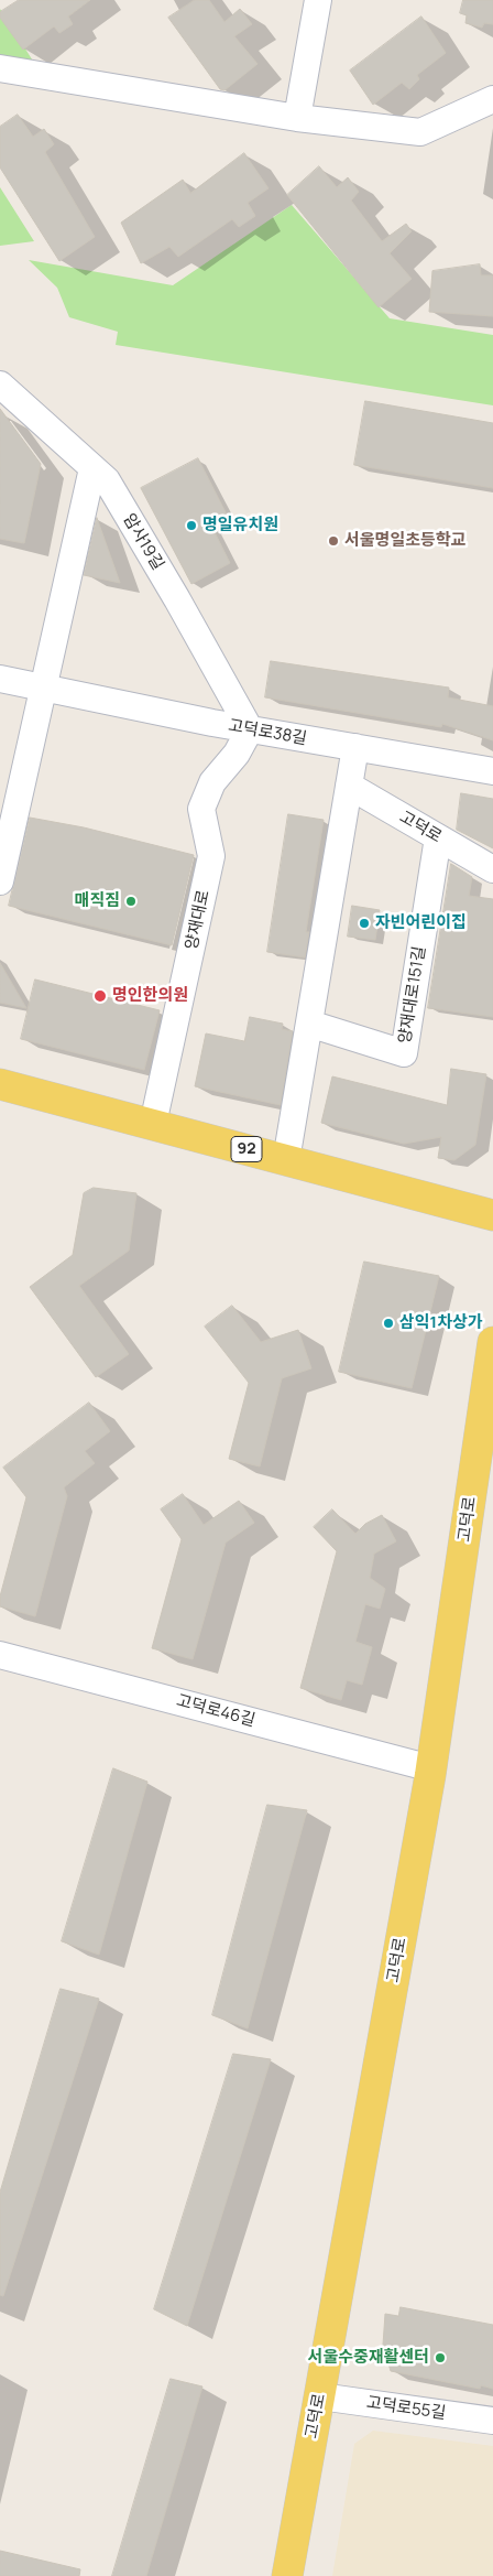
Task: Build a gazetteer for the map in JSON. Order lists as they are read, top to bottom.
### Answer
{
  "streets": {
    "main road": ["고덕로", "92"],
    "street": [
      "암사19길",
      "고덕로38길",
      "양재대로",
      "양재대로151길",
      "고덕로46길",
      "고덕로55길"
    ]
  },
  "crossings": [
    ["암사19길", "고덕로38길"],
    ["암사19길", "양재대로"],
    ["고덕로38길", "양재대로"],
    ["고덕로", "양재대로151길"],
    ["고덕로", "고덕로46길"],
    ["고덕로", "고덕로55길"],
    ["양재대로", "92"]
  ],
  "places": [
    "명일유치원",
    "서울명일초등학교",
    "매직짐",
    "자빈어린이집",
    "명인한의원",
    "삼익1차상가",
    "서울수중재활센터"
  ]
}
